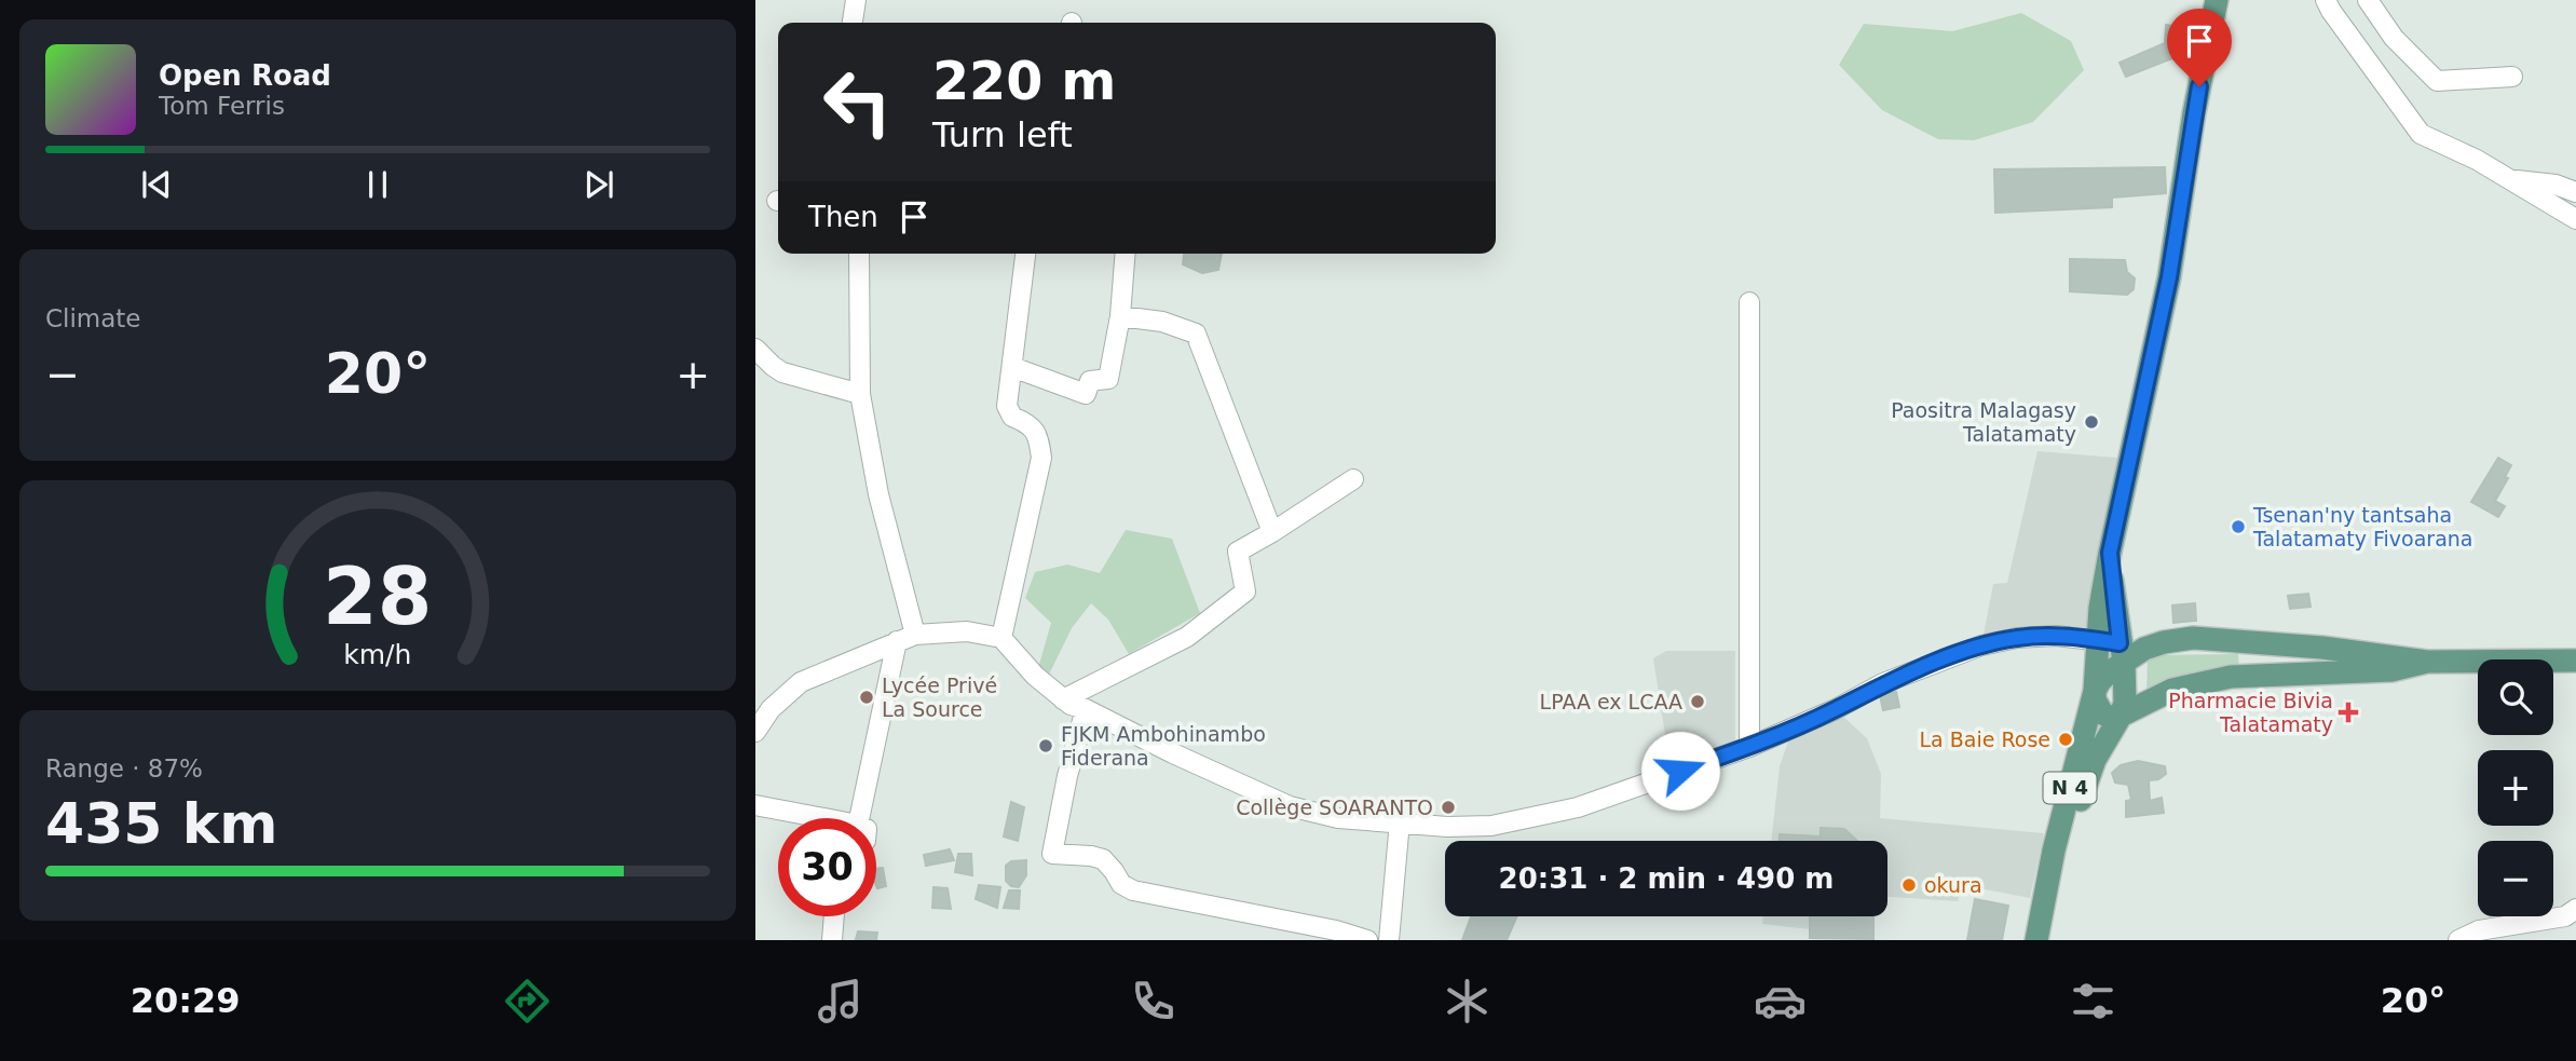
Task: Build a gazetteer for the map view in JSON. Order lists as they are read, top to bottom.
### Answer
{
  "streets": {
    "main road": ["N 4"]
  },
  "places": {
    "other": [
      "Paositra Malagasy Talatamaty",
      "Tsenan'ny tantsaha Talatamaty Fivoarana",
      "Lycée Privé La Source",
      "LPAA ex LCAA",
      "La Baie Rose",
      "FJKM Ambohinambo Fiderana",
      "Collège SOARANTO",
      "okura"
    ],
    "health": ["Pharmacie Bivia Talatamaty"]
  },
  "page": {
    "turn": ["220 m", "Turn left"],
    "song": ["Open Road", "Tom Ferris"],
    "then": "Then",
    "tile": [
      "Climate",
      ["Range · 87%", "435 km"]
    ],
    "heat": ["−", "20°", "+"],
    "map_buttons": ["+", "−"],
    "limit": "30",
    "trip": "20:31 · 2 min · 490 m",
    "tabs": ["20:29", "20°"],
    "gauge": ["28", "km/h"]
  }
}
